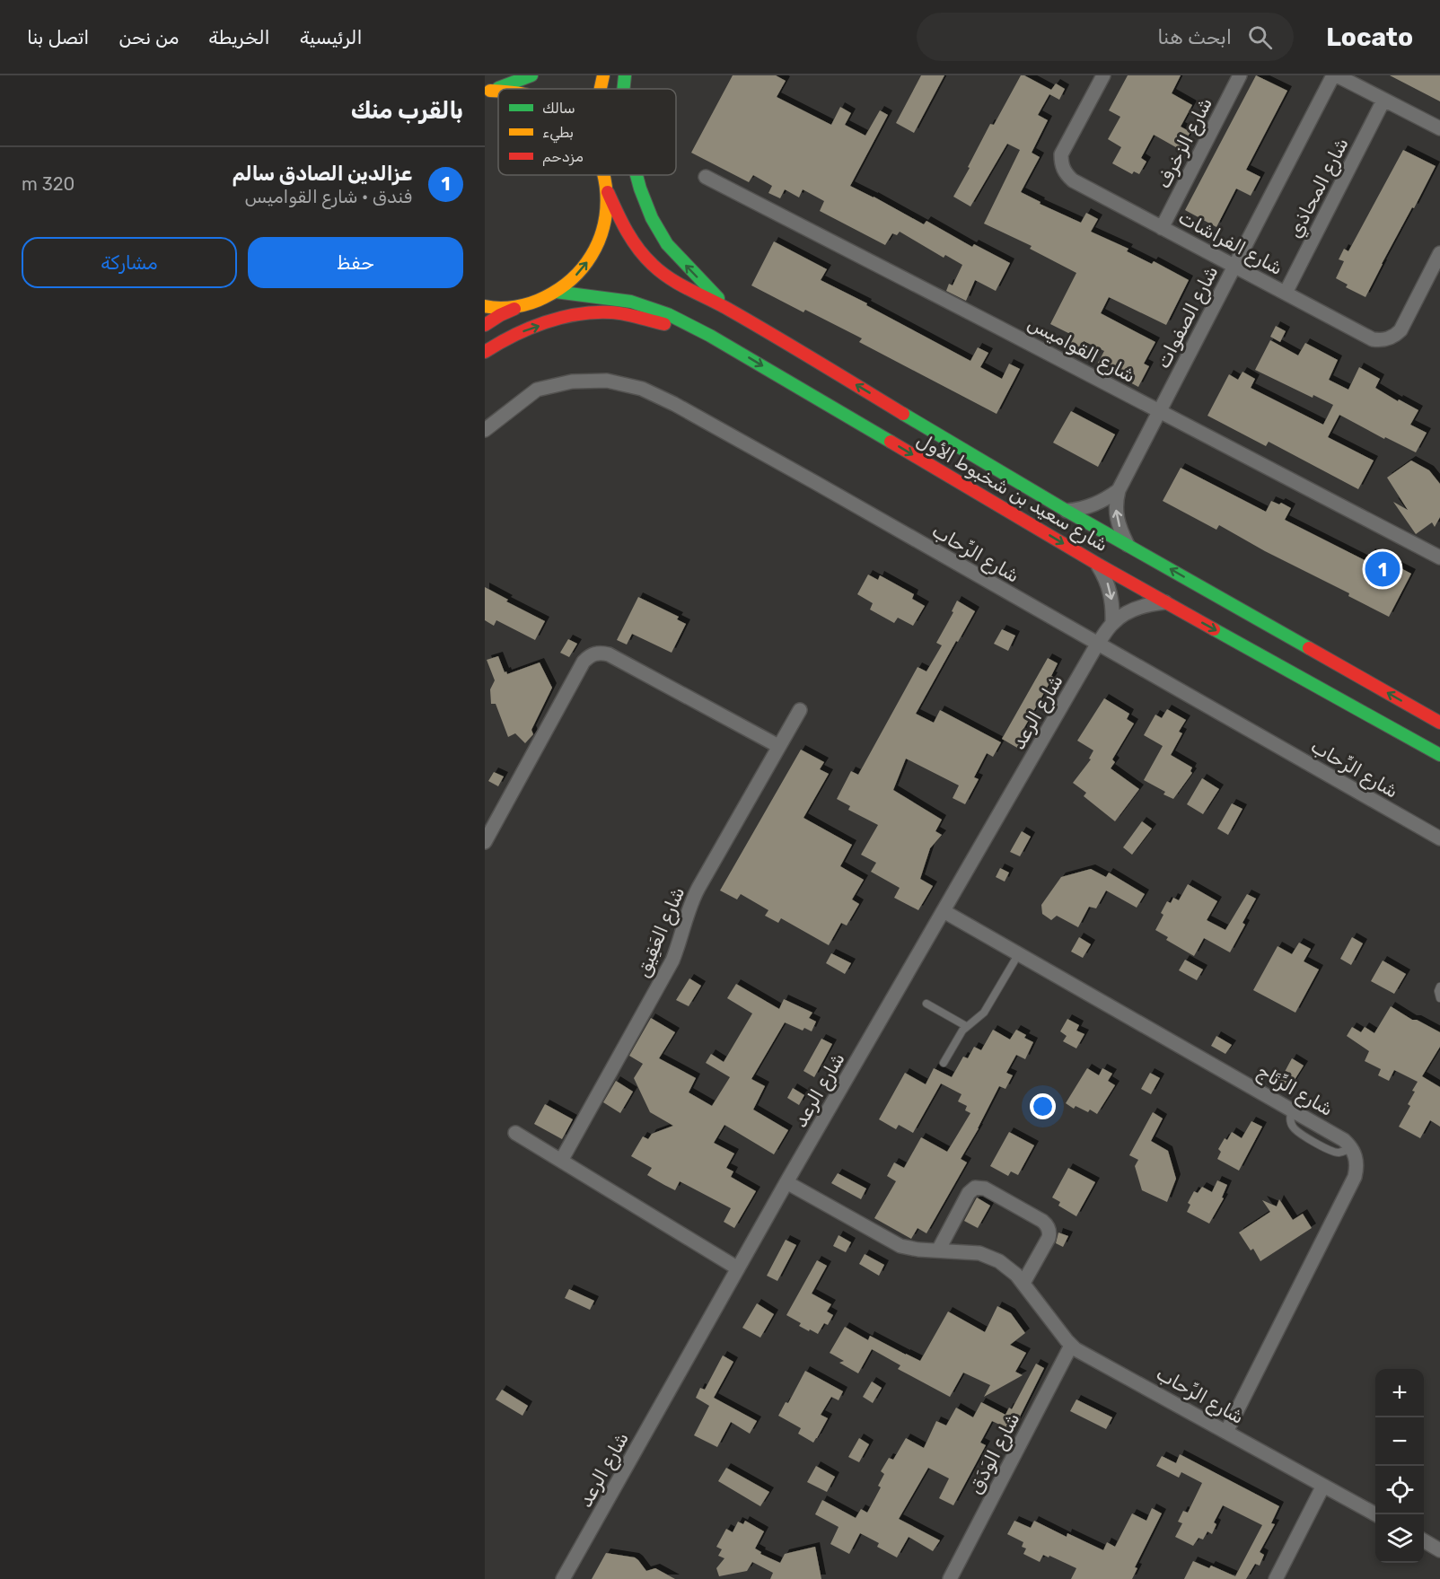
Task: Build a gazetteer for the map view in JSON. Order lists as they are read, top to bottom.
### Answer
{
  "streets": {
    "main road": ["شارع سعيد بن شخبوط الأول"],
    "street": [
      "شارع الزخرف",
      "شارع المحاذي",
      "شارع الفراشات",
      "شارع الصفوات",
      "شارع القواميس",
      "شارع الرِّحاب",
      "شارع الرعد",
      "شارع العَقِيق",
      "شارع الرِّتَاج",
      "شارع الوَدَق"
    ]
  },
  "crossings": [
    ["شارع الزخرف", "شارع الفراشات"],
    ["شارع المحاذي", "شارع الفراشات"],
    ["شارع الفراشات", "شارع الصفوات"],
    ["شارع الصفوات", "شارع القواميس"],
    ["شارع الصفوات", "شارع سعيد بن شخبوط الأول"],
    ["شارع سعيد بن شخبوط الأول", "شارع الرعد"],
    ["شارع الرِّحاب", "شارع الرعد"],
    ["شارع الرِّحاب", "شارع الرِّتَاج"],
    ["شارع الرِّحاب", "شارع الوَدَق"],
    ["شارع الرعد", "شارع الرِّتَاج"]
  ],
  "legend": ["سالك", "بطيء", "مزدحم"],
  "page": {
    "header": "Locato",
    "search": "ابحث هنا",
    "nav": [
      "الرئيسية",
      "الخريطة",
      "من نحن",
      "اتصل بنا"
    ],
    "heading": "بالقرب منك",
    "list": [
      {
        "mark": "1",
        "name": "عزالدين الصادق سالم",
        "note": "فندق · شارع القواميس",
        "value": "320 m"
      }
    ],
    "buttons": ["حفظ", "مشاركة"],
    "pins": "1",
    "map_buttons": ["+", "−"]
  }
}
